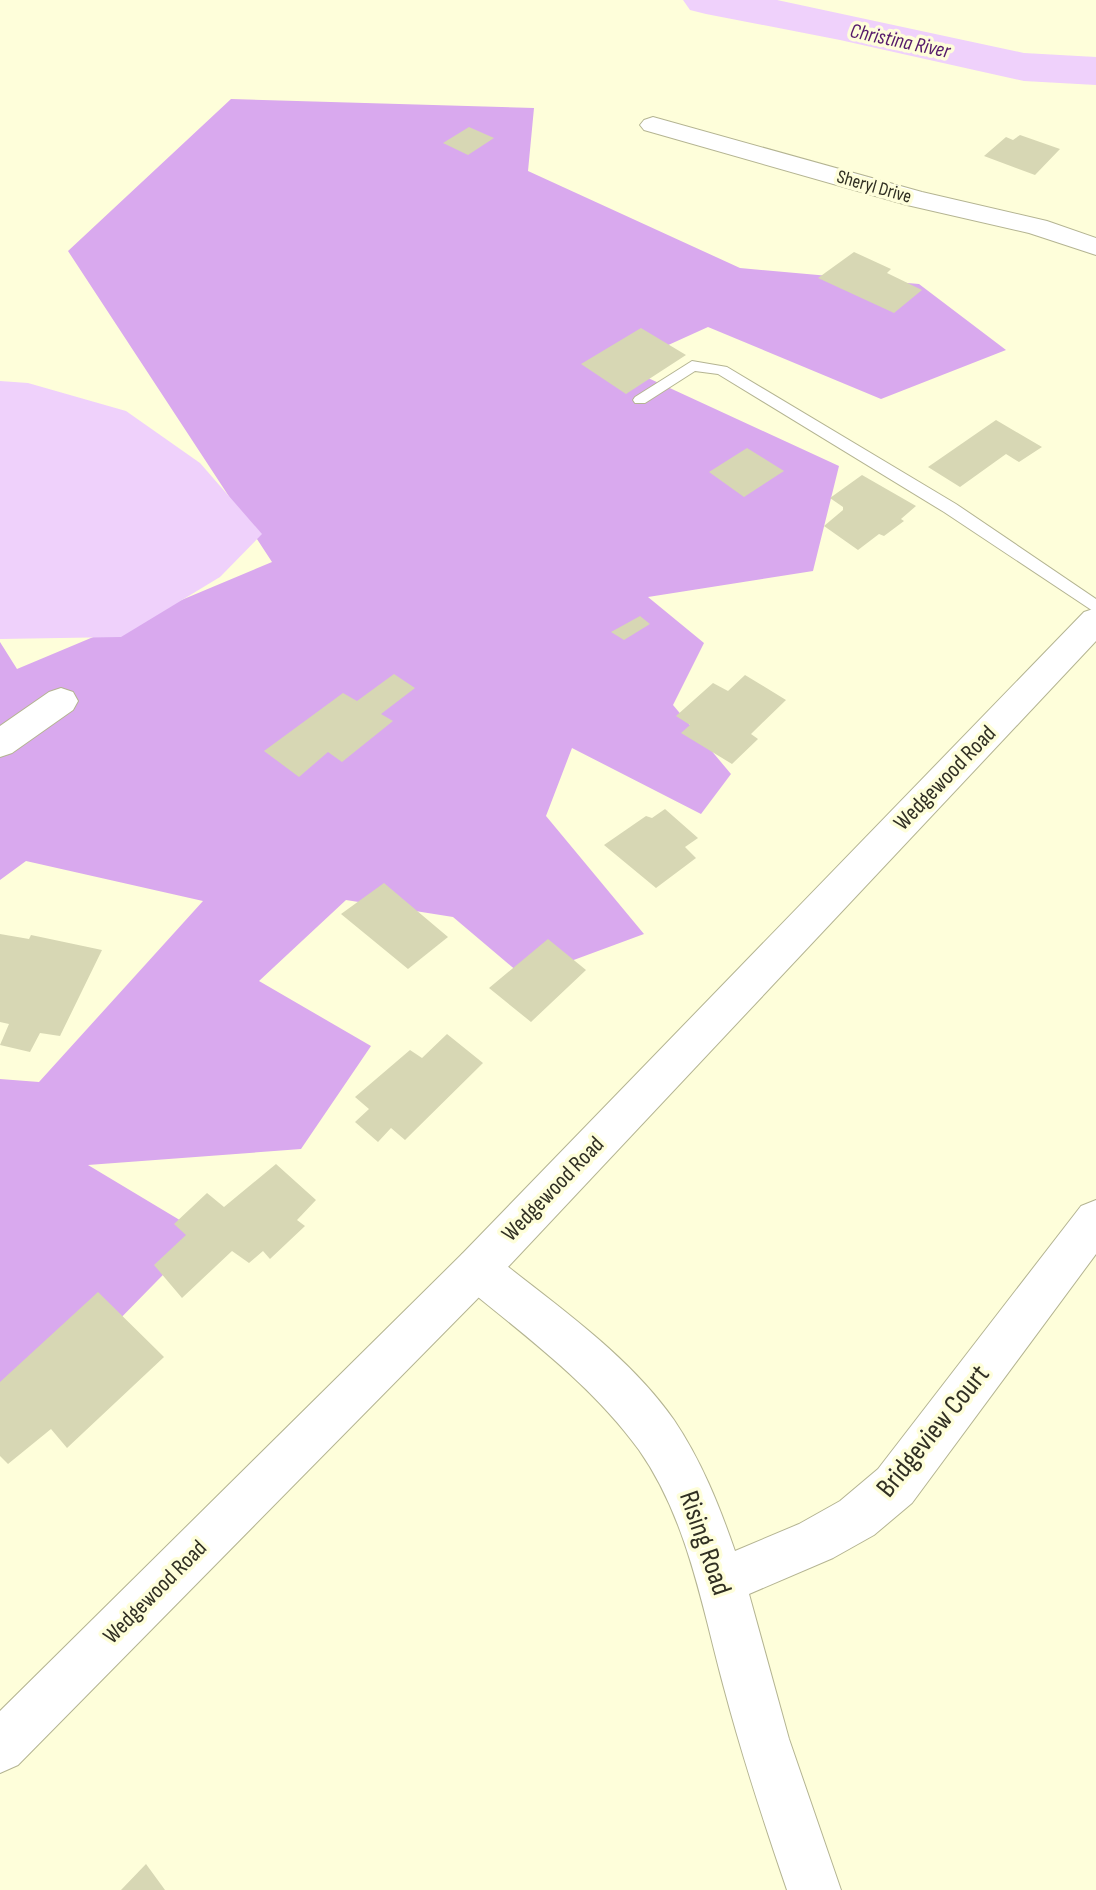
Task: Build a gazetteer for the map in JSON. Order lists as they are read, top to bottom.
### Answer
{
  "streets": {
    "street": [
      "Sheryl Drive",
      "Wedgewood Road",
      "Bridgeview Court",
      "Rising Road"
    ]
  },
  "crossings": [
    ["Wedgewood Road", "Rising Road"],
    ["Bridgeview Court", "Rising Road"]
  ],
  "water": ["Christina River"]
}
